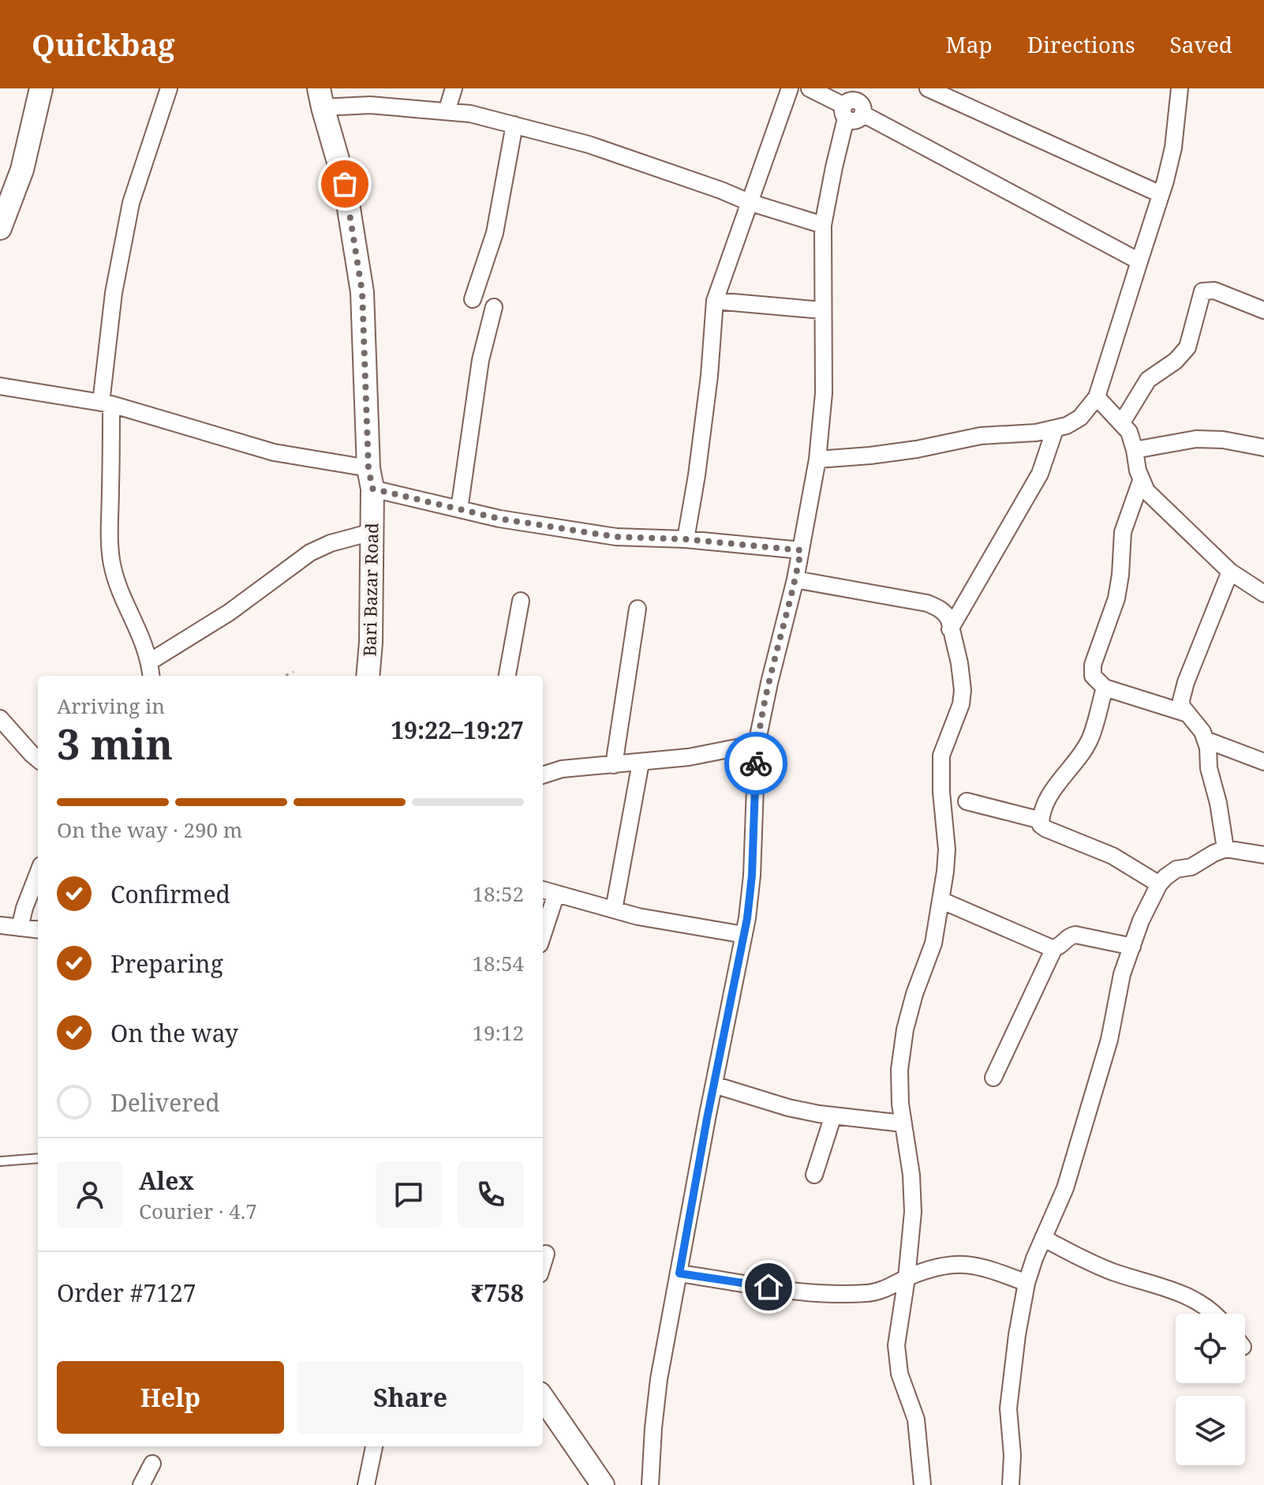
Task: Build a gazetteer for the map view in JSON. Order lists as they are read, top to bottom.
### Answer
{
  "streets": {
    "street": ["Bari Bazar Road"]
  },
  "page": {
    "header": "Quickbag",
    "nav": ["Map", "Directions", "Saved"],
    "heading": ["3 min", "Arriving in", "19:22–19:27"],
    "panel": [
      "Alex",
      "Courier · 4.7",
      "Order #7127",
      "₹758"
    ],
    "bar": "On the way · 290 m",
    "list": [
      ["Confirmed", "18:52"],
      ["Preparing", "18:54"],
      ["On the way", "19:12"],
      "Delivered"
    ],
    "buttons": ["Help", "Share"]
  }
}
